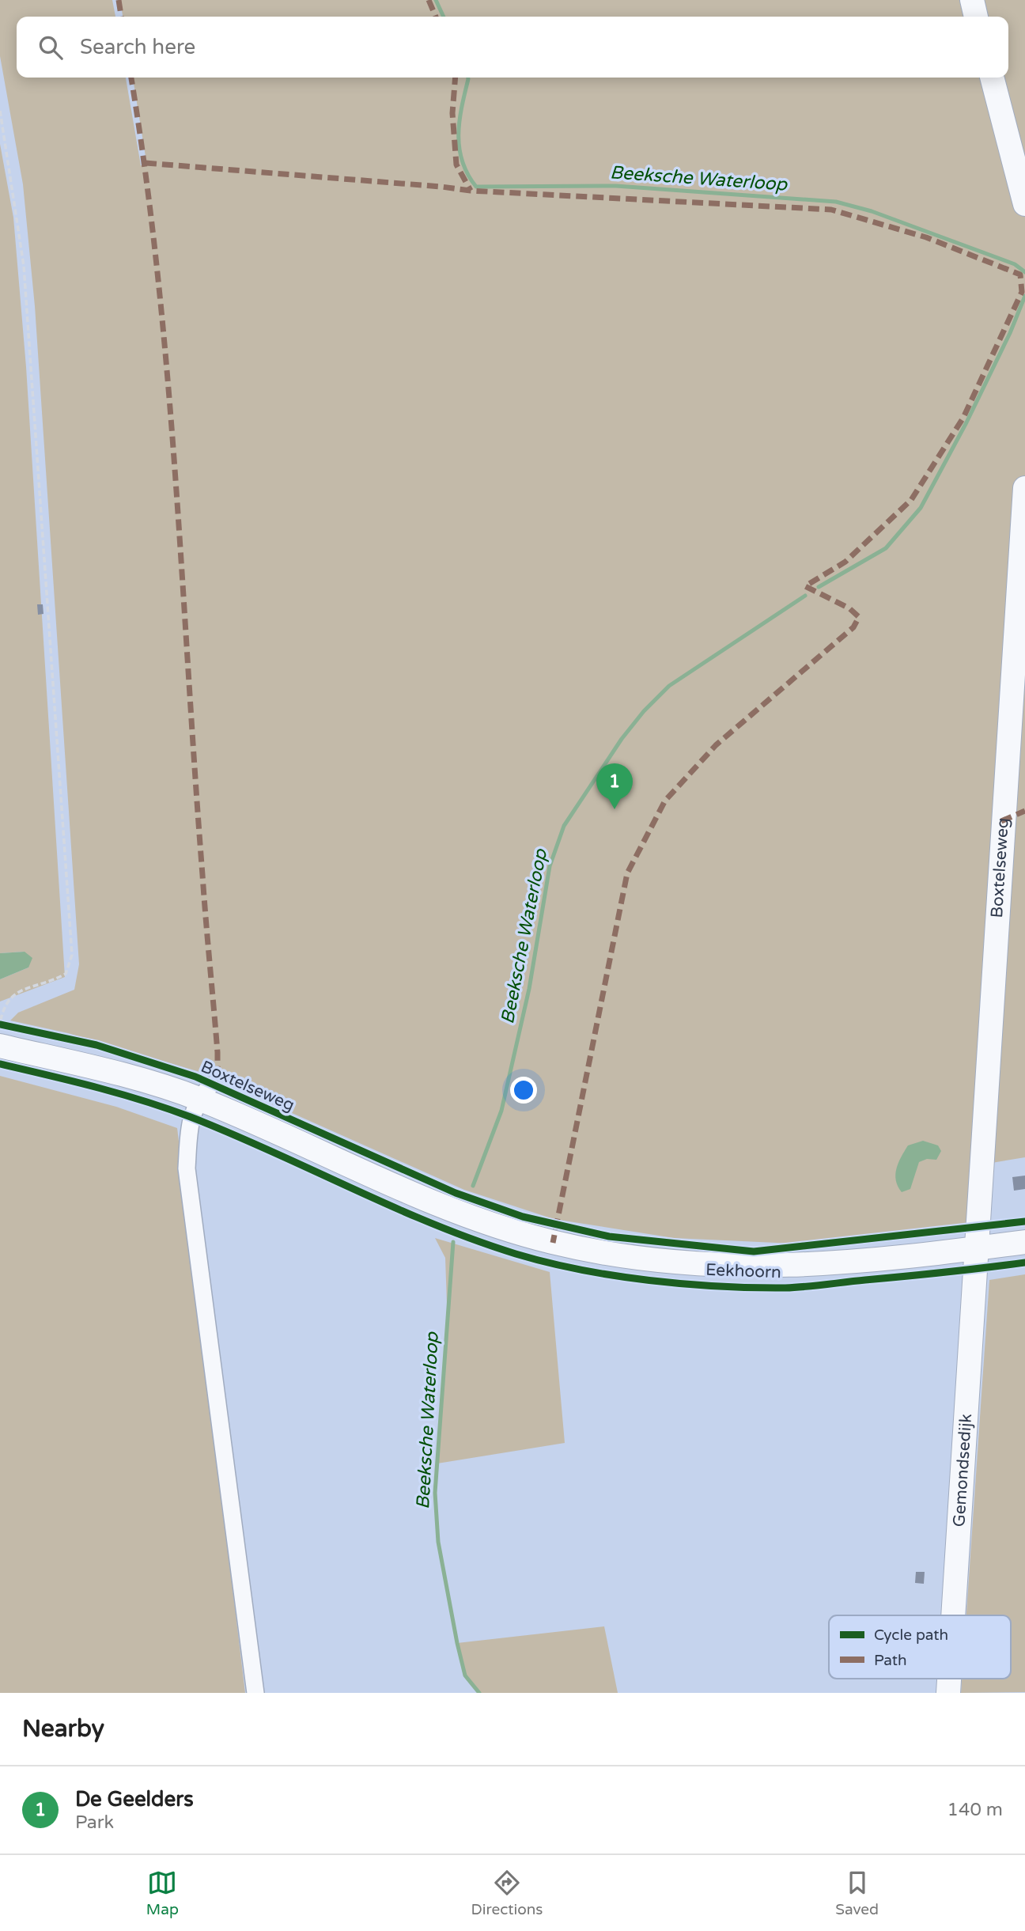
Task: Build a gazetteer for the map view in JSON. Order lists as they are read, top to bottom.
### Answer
{
  "streets": {
    "street": ["Boxtelseweg", "Eekhoorn", "Gemondsedijk"]
  },
  "crossings": [
    ["Boxtelseweg", "Eekhoorn"],
    ["Boxtelseweg", "Gemondsedijk"],
    ["Eekhoorn", "Gemondsedijk"]
  ],
  "water": ["Beeksche Waterloop"],
  "legend": ["Cycle path", "Path"],
  "page": {
    "search": "Search here",
    "pins": "1",
    "heading": "Nearby",
    "list": [
      {
        "mark": "1",
        "name": "De Geelders",
        "note": "Park",
        "value": "140 m"
      }
    ],
    "nav": ["Map", "Directions", "Saved"]
  }
}
